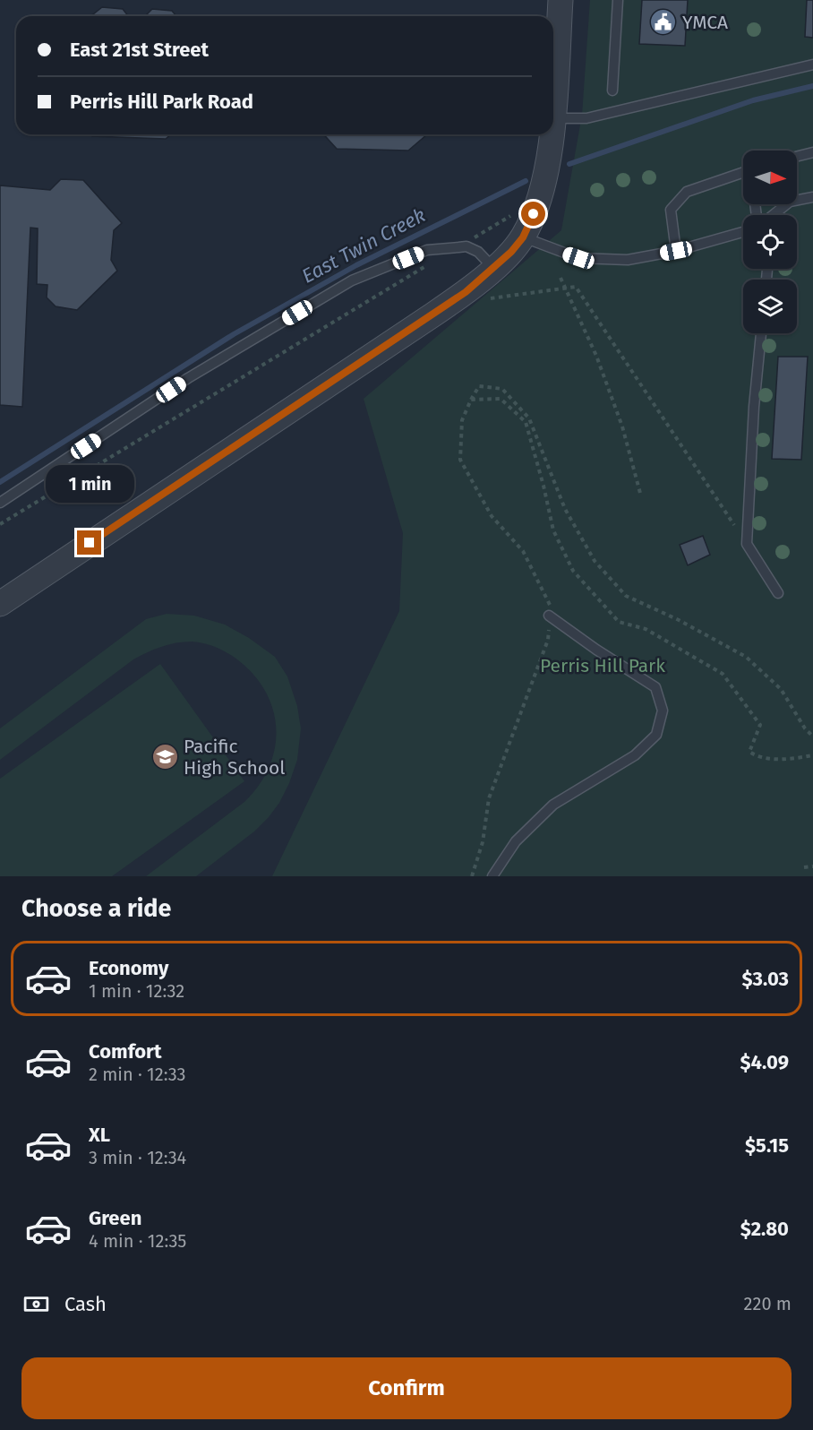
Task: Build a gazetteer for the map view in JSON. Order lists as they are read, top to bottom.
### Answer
{
  "water": ["East Twin Creek"],
  "parks": ["Perris Hill Park"],
  "places": {
    "public building": ["YMCA"],
    "school or university": ["Pacific High School"]
  },
  "north": "right",
  "page": {
    "banner": ["East 21st Street", "Perris Hill Park Road"],
    "bubble": "1 min",
    "heading": "Choose a ride",
    "list": [
      {
        "name": "Economy",
        "note": "1 min · 12:32",
        "value": "$3.03"
      },
      {
        "name": "Comfort",
        "note": "2 min · 12:33",
        "value": "$4.09"
      },
      {
        "name": "XL",
        "note": "3 min · 12:34",
        "value": "$5.15"
      },
      {
        "name": "Green",
        "note": "4 min · 12:35",
        "value": "$2.80"
      }
    ],
    "pay": ["Cash", "220 m"],
    "buttons": "Confirm"
  }
}
